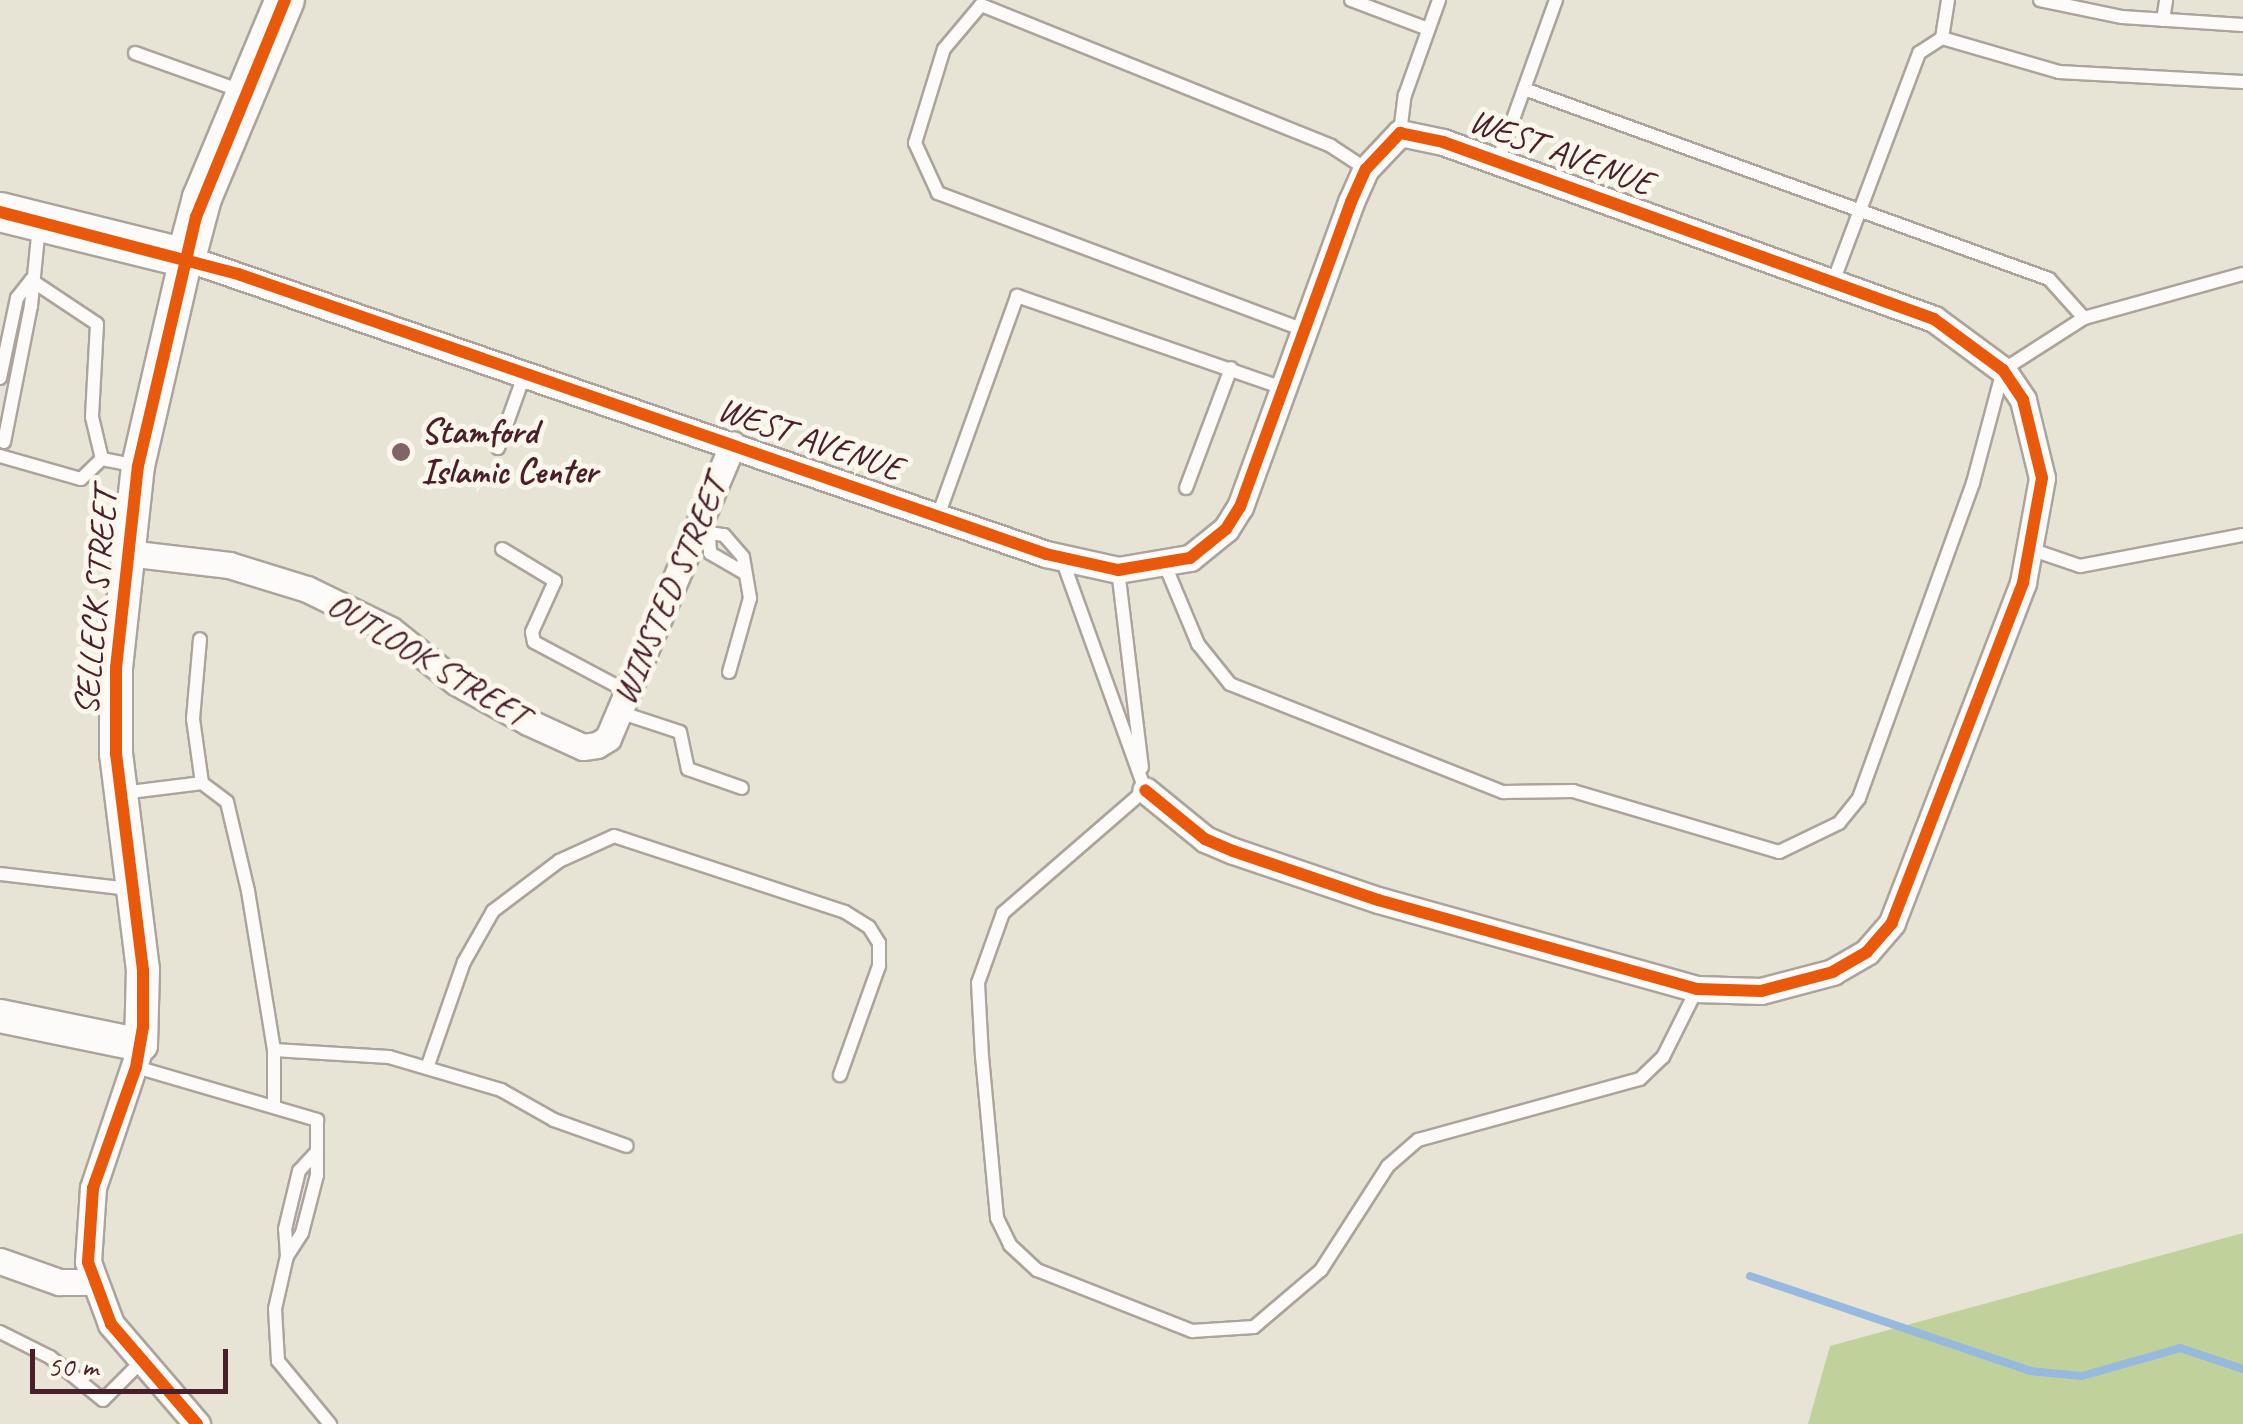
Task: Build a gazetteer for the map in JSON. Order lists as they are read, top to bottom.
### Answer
{
  "streets": {
    "main road": ["WEST AVENUE", "SELLECK STREET"],
    "street": ["WINSTED STREET", "OUTLOOK STREET"]
  },
  "crossings": [
    ["WEST AVENUE", "WINSTED STREET"],
    ["WEST AVENUE", "SELLECK STREET"],
    ["WINSTED STREET", "OUTLOOK STREET"],
    ["SELLECK STREET", "OUTLOOK STREET"]
  ],
  "places": ["Stamford Islamic Center"],
  "scale_bar": "50 m"
}
